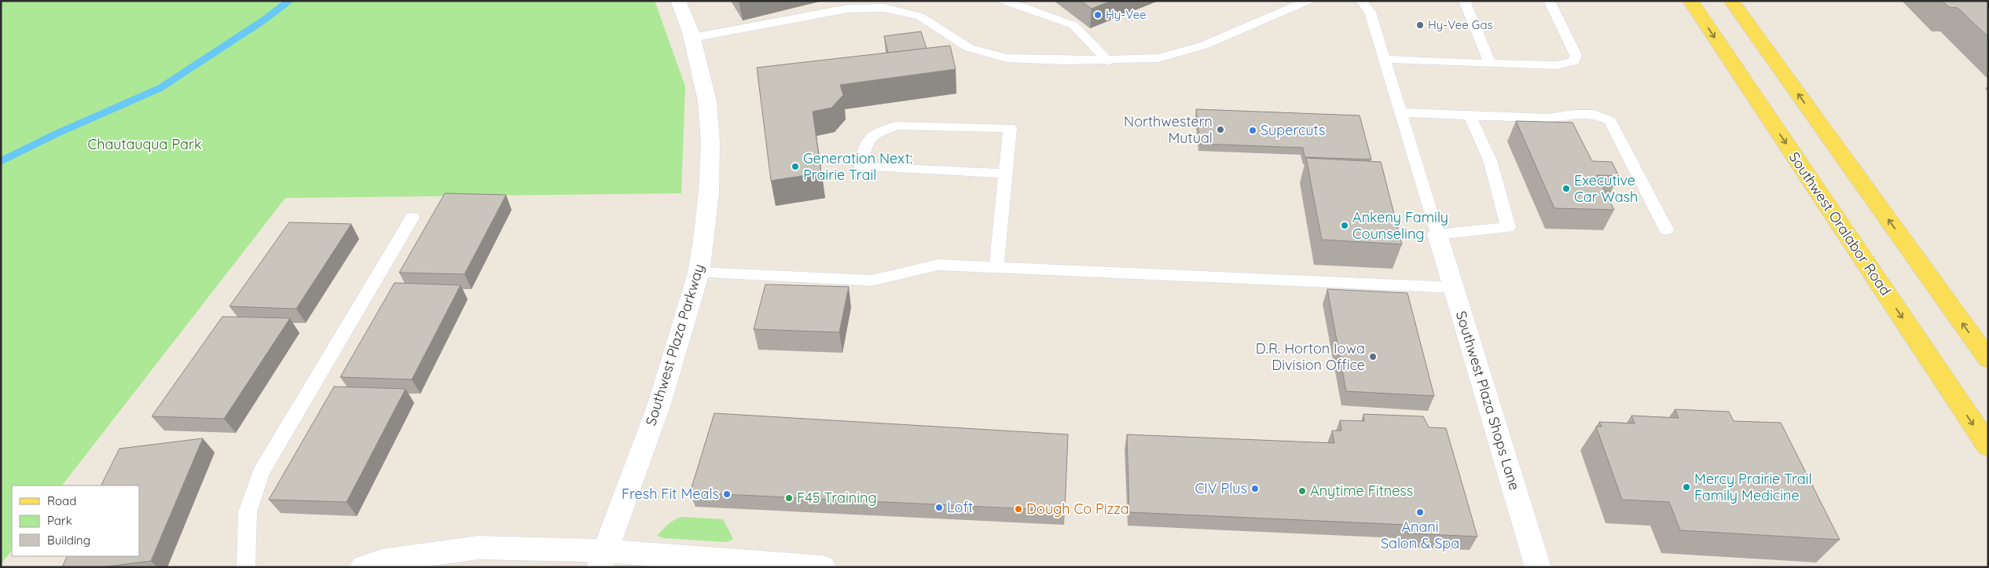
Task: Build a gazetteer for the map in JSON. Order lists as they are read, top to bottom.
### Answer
{
  "streets": {
    "main road": ["Southwest Oralabor Road"],
    "street": ["Southwest Plaza Parkway", "Southwest Plaza Shops Lane"]
  },
  "parks": ["Chautauqua Park"],
  "places": [
    "Hy-Vee",
    "Hy-Vee Gas",
    "Northwestern Mutual",
    "Supercuts",
    "Generation Next: Prairie Trail",
    "Executive Car Wash",
    "Ankeny Family Counseling",
    "D.R. Horton Iowa Division Office",
    "Mercy Prairie Trail Family Medicine",
    "CIV Plus",
    "Anytime Fitness",
    "Fresh Fit Meals",
    "F45 Training",
    "Loft",
    "Dough Co Pizza",
    "Anani Salon & Spa"
  ],
  "legend": ["Road", "Park", "Building"]
}
